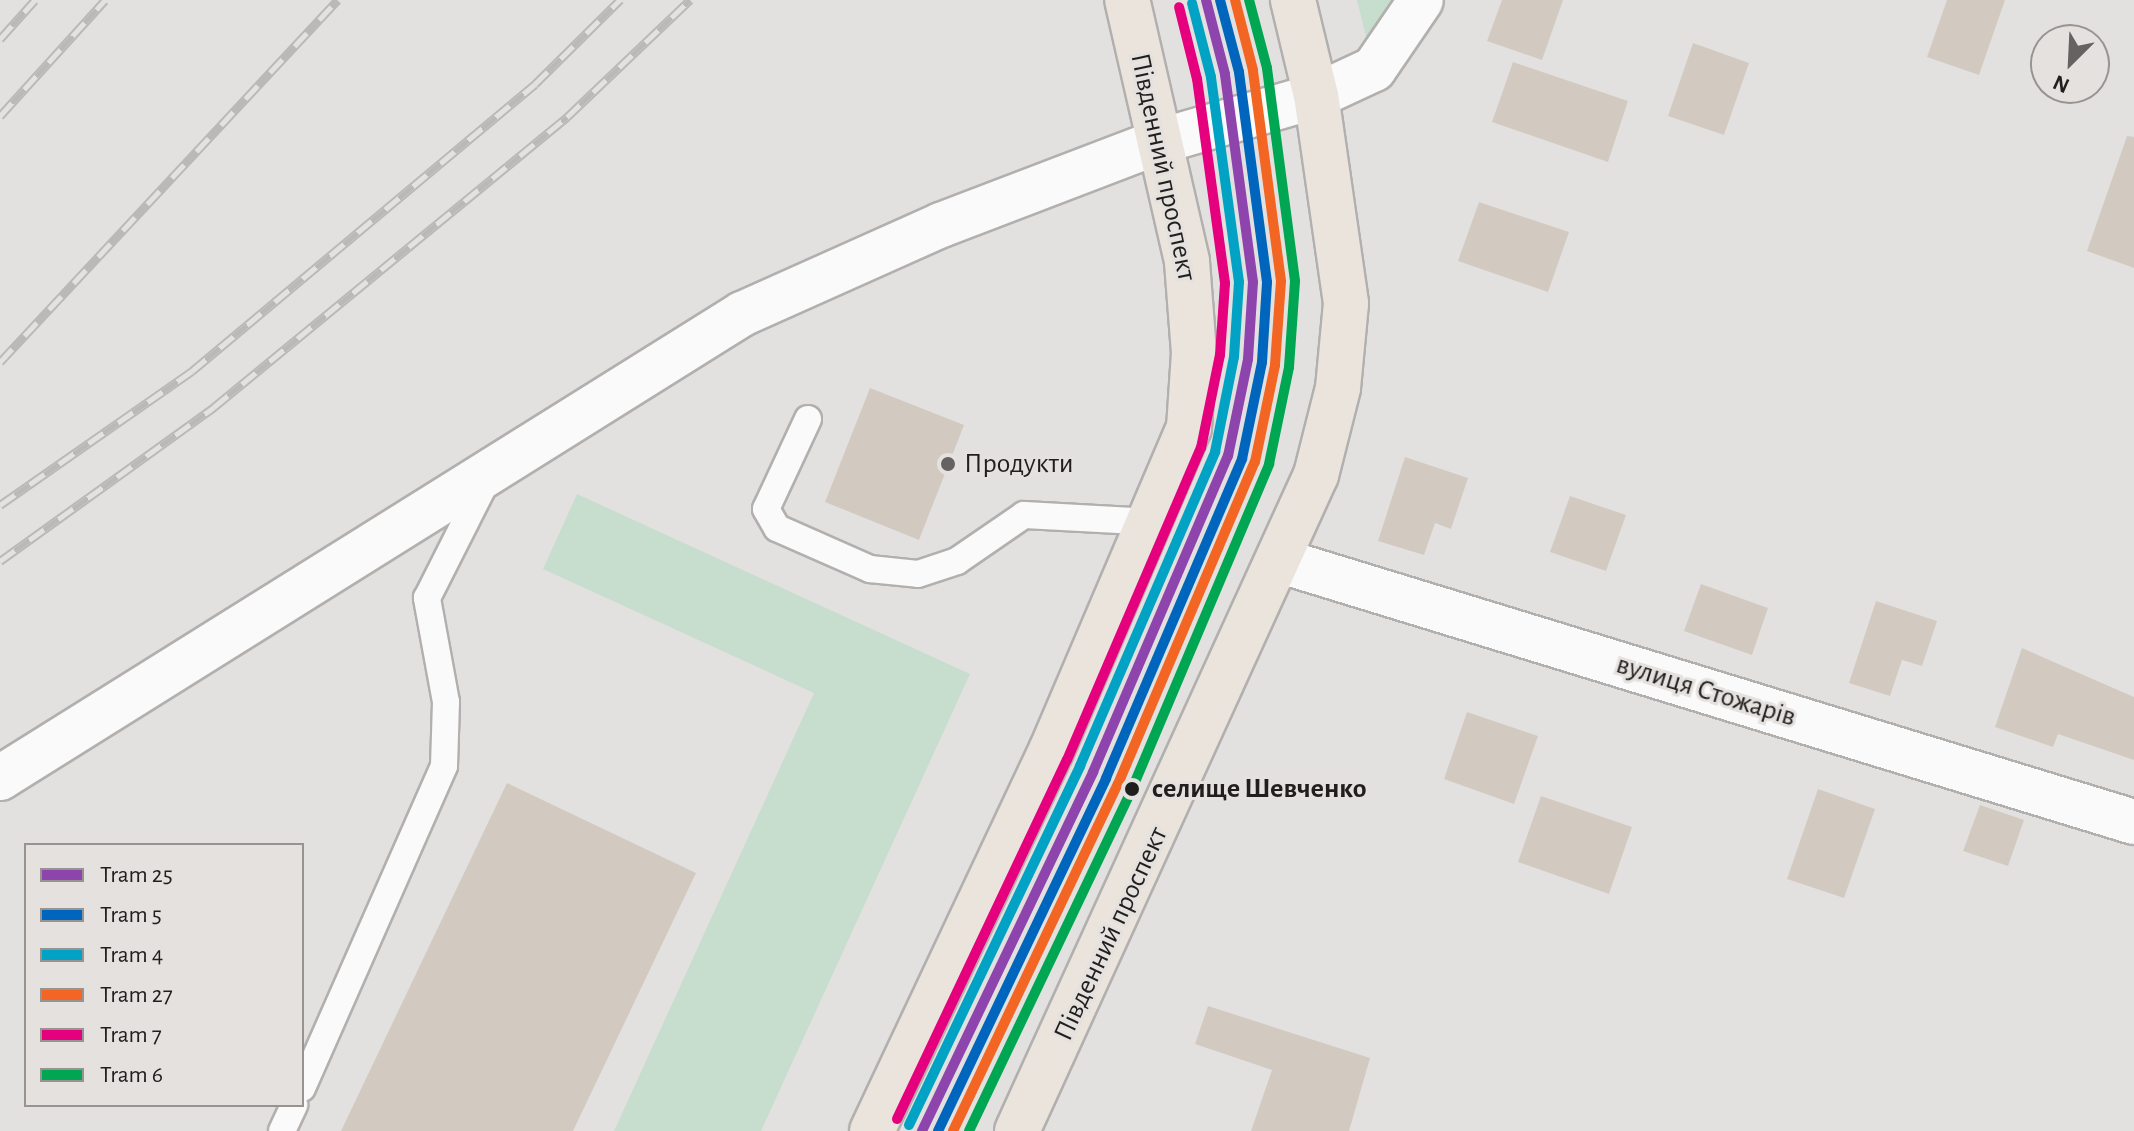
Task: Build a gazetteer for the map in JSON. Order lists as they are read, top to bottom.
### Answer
{
  "streets": {
    "main road": ["Південний проспект"],
    "street": ["вулиця Стожарів"]
  },
  "crossings": [
    ["Південний проспект", "вулиця Стожарів"]
  ],
  "places": ["Продукти", "селище Шевченко"],
  "lines": [
    "tram line 25",
    "tram line 5",
    "tram line 27",
    "tram line 6",
    "tram line 4",
    "tram line 7"
  ],
  "legend": [
    "Tram 25",
    "Tram 5",
    "Tram 4",
    "Tram 27",
    "Tram 7",
    "Tram 6"
  ],
  "north": "bottom left"
}
